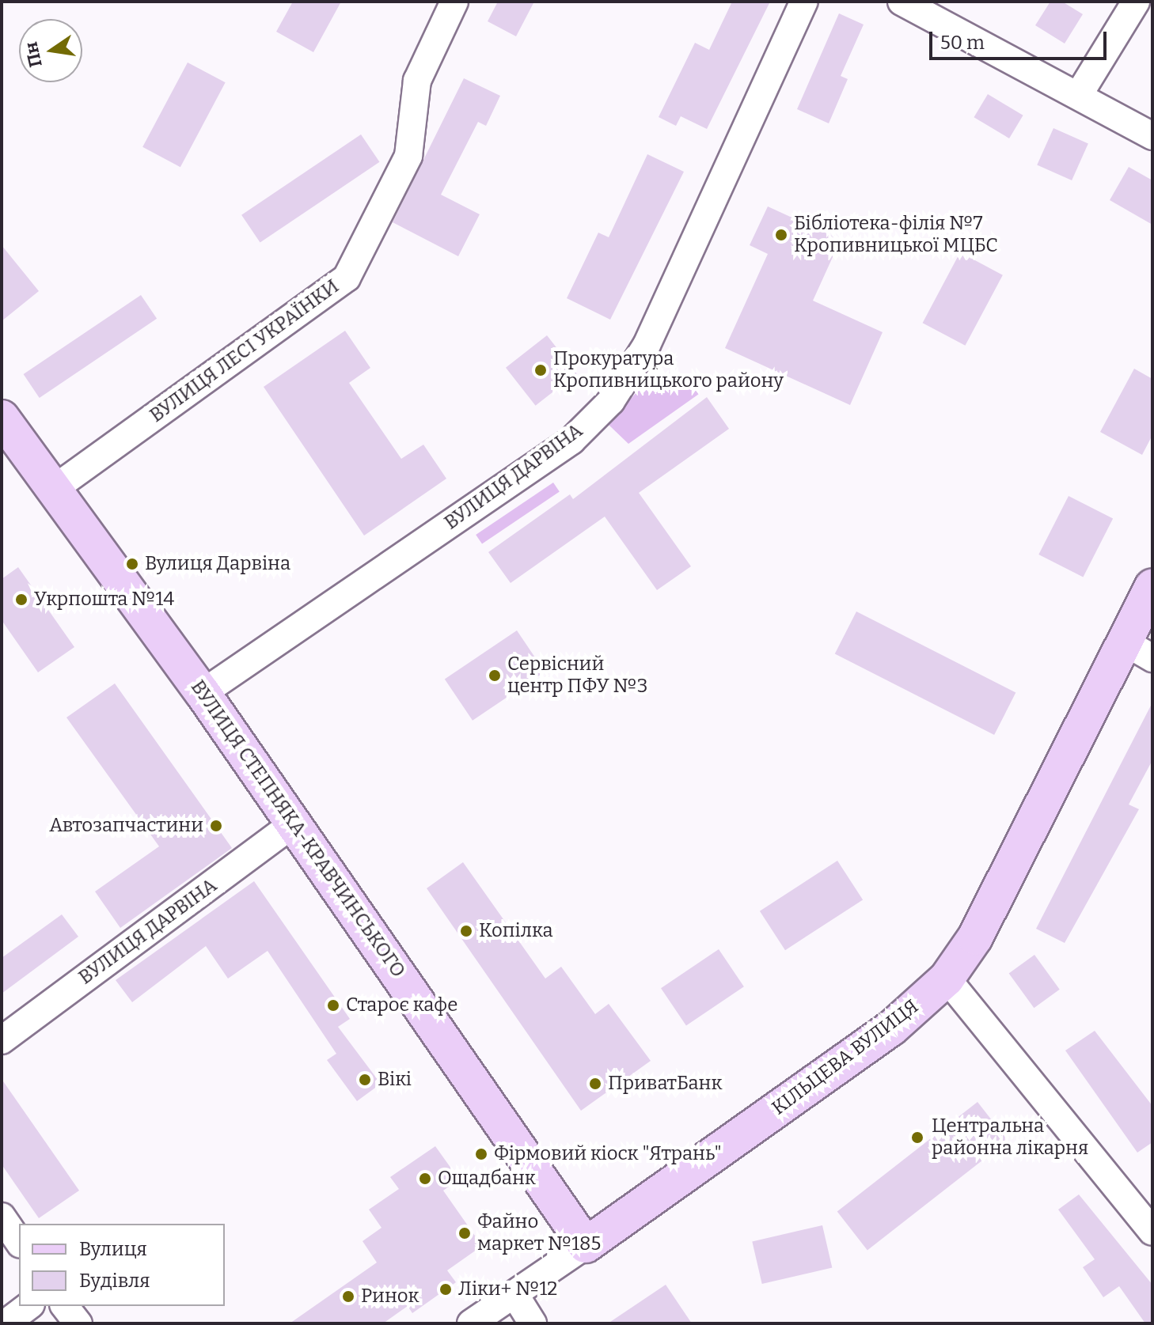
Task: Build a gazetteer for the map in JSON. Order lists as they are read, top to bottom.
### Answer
{
  "streets": {
    "main road": ["ВУЛИЦЯ СТЕПНЯКА-КРАВЧИНСЬКОГО", "КІЛЬЦЕВА ВУЛИЦЯ"],
    "street": ["ВУЛИЦЯ ЛЕСІ УКРАЇНКИ", "ВУЛИЦЯ ДАРВІНА"]
  },
  "crossings": [
    ["ВУЛИЦЯ ЛЕСІ УКРАЇНКИ", "ВУЛИЦЯ СТЕПНЯКА-КРАВЧИНСЬКОГО"],
    ["ВУЛИЦЯ ДАРВІНА", "ВУЛИЦЯ СТЕПНЯКА-КРАВЧИНСЬКОГО"],
    ["ВУЛИЦЯ СТЕПНЯКА-КРАВЧИНСЬКОГО", "КІЛЬЦЕВА ВУЛИЦЯ"]
  ],
  "places": [
    "Бібліотека-філія №7 Кропивницької МЦБС",
    "Прокуратура Кропивницького району",
    "Вулиця Дарвіна",
    "Укрпошта №14",
    "Сервісний центр ПФУ №3",
    "Автозапчастини",
    "Копілка",
    "Староє кафе",
    "Вікі",
    "ПриватБанк",
    "Центральна районна лікарня",
    "Фірмовий кіоск \"Ятрань\"",
    "Ощадбанк",
    "Файно маркет №185",
    "Ліки+ №12",
    "Ринок"
  ],
  "legend": ["Вулиця", "Будівля"],
  "scale_bar": "50 m",
  "north": "left"
}
